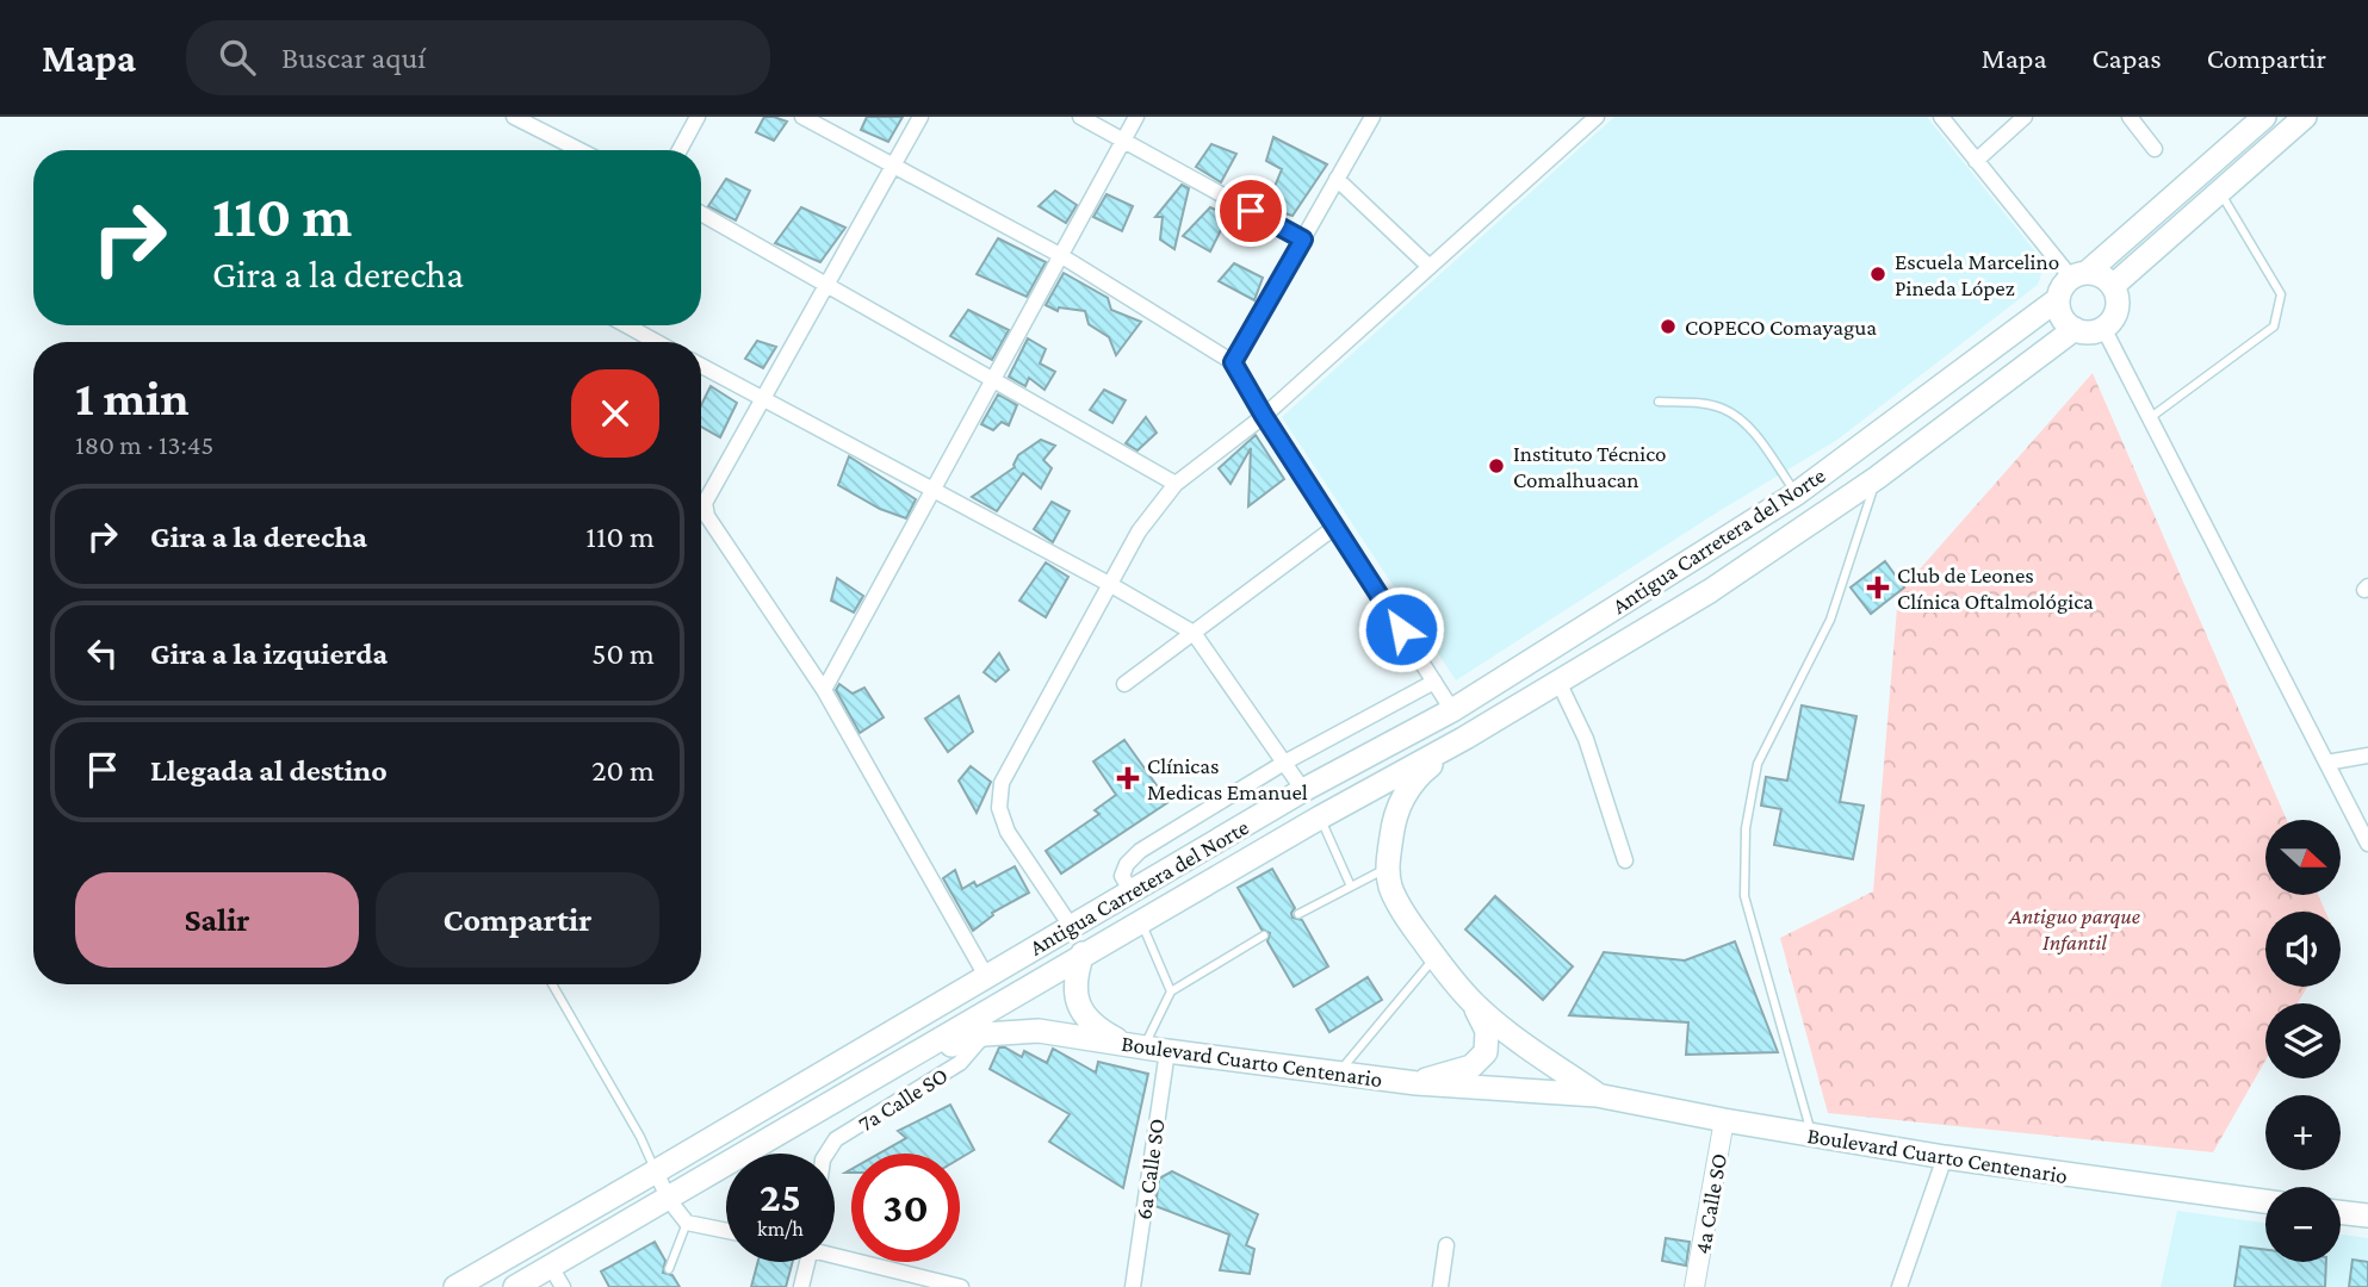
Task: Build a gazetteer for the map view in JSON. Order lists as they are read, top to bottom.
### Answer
{
  "streets": {
    "main road": ["Antigua Carretera del Norte", "Boulevard Cuarto Centenario"],
    "street": ["7a Calle SO", "6a Calle SO", "4a Calle SO"]
  },
  "crossings": [
    ["Antigua Carretera del Norte", "Boulevard Cuarto Centenario"],
    ["Boulevard Cuarto Centenario", "7a Calle SO"],
    ["Boulevard Cuarto Centenario", "6a Calle SO"],
    ["Boulevard Cuarto Centenario", "4a Calle SO"]
  ],
  "parks": ["Antiguo parque Infantil"],
  "places": {
    "other": ["Escuela Marcelino Pineda López", "COPECO Comayagua", "Instituto Técnico Comalhuacan"],
    "health": ["Club de Leones Clínica Oftalmológica", "Clínicas Medicas Emanuel"]
  },
  "north": "right",
  "page": {
    "header": "Mapa",
    "search": "Buscar aquí",
    "nav": ["Mapa", "Capas", "Compartir"],
    "turn": ["110 m", "Gira a la derecha"],
    "heading": ["1 min", "180 m · 13:45"],
    "list": [
      {
        "name": "Gira a la derecha",
        "value": "110 m"
      },
      {
        "name": "Gira a la izquierda",
        "value": "50 m"
      },
      {
        "name": "Llegada al destino",
        "value": "20 m"
      }
    ],
    "map_buttons": ["+", "−"],
    "buttons": ["Salir", "Compartir"],
    "speed": "25 km/h",
    "limit": "30"
  }
}
